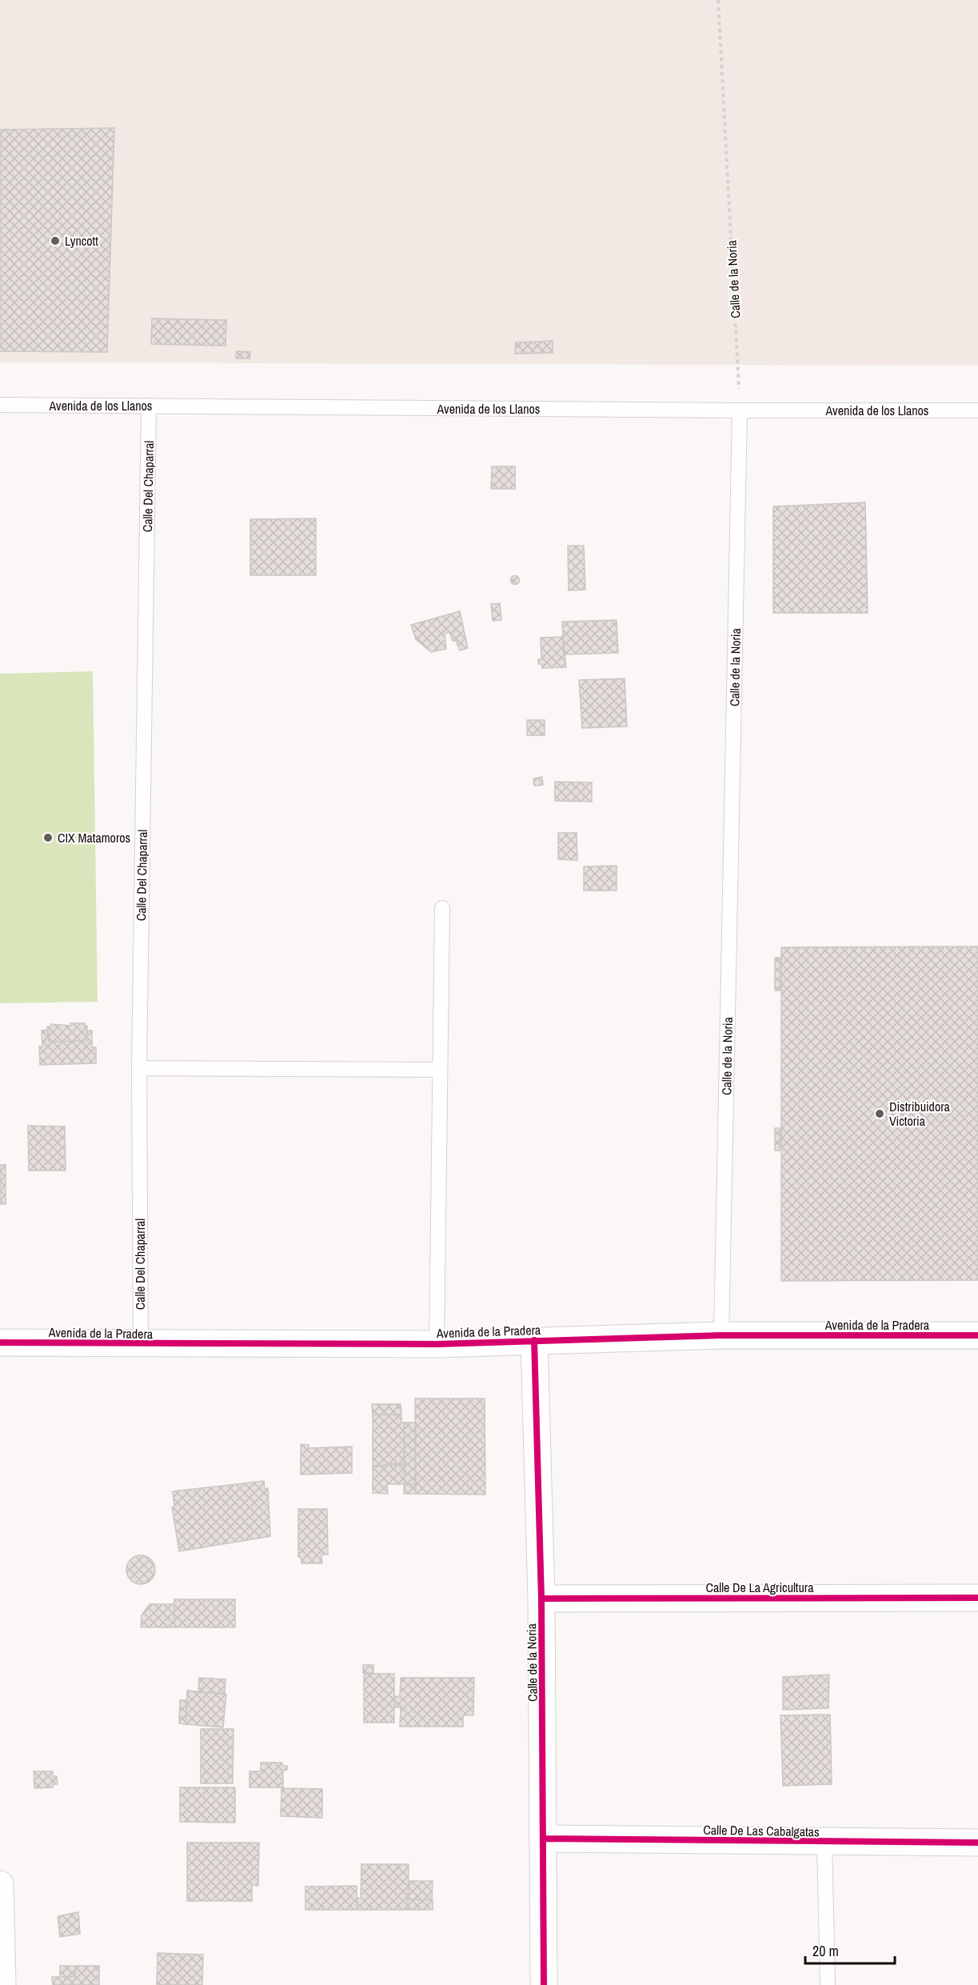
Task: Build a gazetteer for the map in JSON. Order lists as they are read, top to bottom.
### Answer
{
  "streets": {
    "street": [
      "Calle de la Noria",
      "Avenida de la Pradera",
      "Calle De La Agricultura",
      "Calle De Las Cabalgatas"
    ],
    "lane": ["Avenida de los Llanos", "Calle Del Chaparral"]
  },
  "crossings": [
    ["Calle de la Noria", "Avenida de los Llanos"],
    ["Calle de la Noria", "Avenida de la Pradera"],
    ["Calle de la Noria", "Calle De La Agricultura"],
    ["Calle de la Noria", "Calle De Las Cabalgatas"],
    ["Avenida de los Llanos", "Calle Del Chaparral"],
    ["Calle Del Chaparral", "Avenida de la Pradera"]
  ],
  "places": ["Lyncott", "CIX Matamoros", "Distribuidora Victoria"],
  "scale_bar": "20 m"
}
